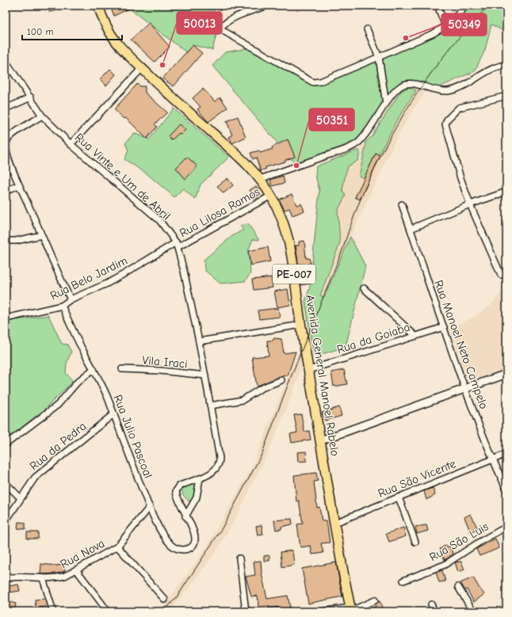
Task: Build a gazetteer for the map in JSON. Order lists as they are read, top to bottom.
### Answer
{
  "streets": {
    "main road": ["PE-007", "Avenida General Manoel Rabelo"],
    "street": [
      "Rua Vinte e Um de Abril",
      "Rua Lilosa Ramos",
      "Rua Belo Jardim",
      "Rua da Goiaba",
      "Rua Manoel Neto Campelo",
      "Vila Iraci",
      "Rua Julio Pascoal",
      "Rua da Pedra",
      "Rua São Vicente",
      "Rua São Luis",
      "Rua Nova"
    ]
  },
  "crossings": [
    ["Rua Vinte e Um de Abril", "Rua Lilosa Ramos"],
    ["Rua Vinte e Um de Abril", "Rua Belo Jardim"],
    ["Rua Vinte e Um de Abril", "Vila Iraci"],
    ["Rua Vinte e Um de Abril", "Rua Julio Pascoal"],
    ["Rua Lilosa Ramos", "Rua Belo Jardim"],
    ["Rua Lilosa Ramos", "Avenida General Manoel Rabelo"],
    ["Rua Belo Jardim", "Rua Julio Pascoal"],
    ["Rua da Goiaba", "Rua Manoel Neto Campelo"],
    ["Rua da Goiaba", "Avenida General Manoel Rabelo"],
    ["Rua Manoel Neto Campelo", "Rua São Vicente"],
    ["Avenida General Manoel Rabelo", "Rua São Vicente"],
    ["Rua Julio Pascoal", "Rua da Pedra"],
    ["Rua Julio Pascoal", "Rua Nova"]
  ],
  "places": ["50349", "50013", "50351"],
  "scale_bar": "100 m"
}
